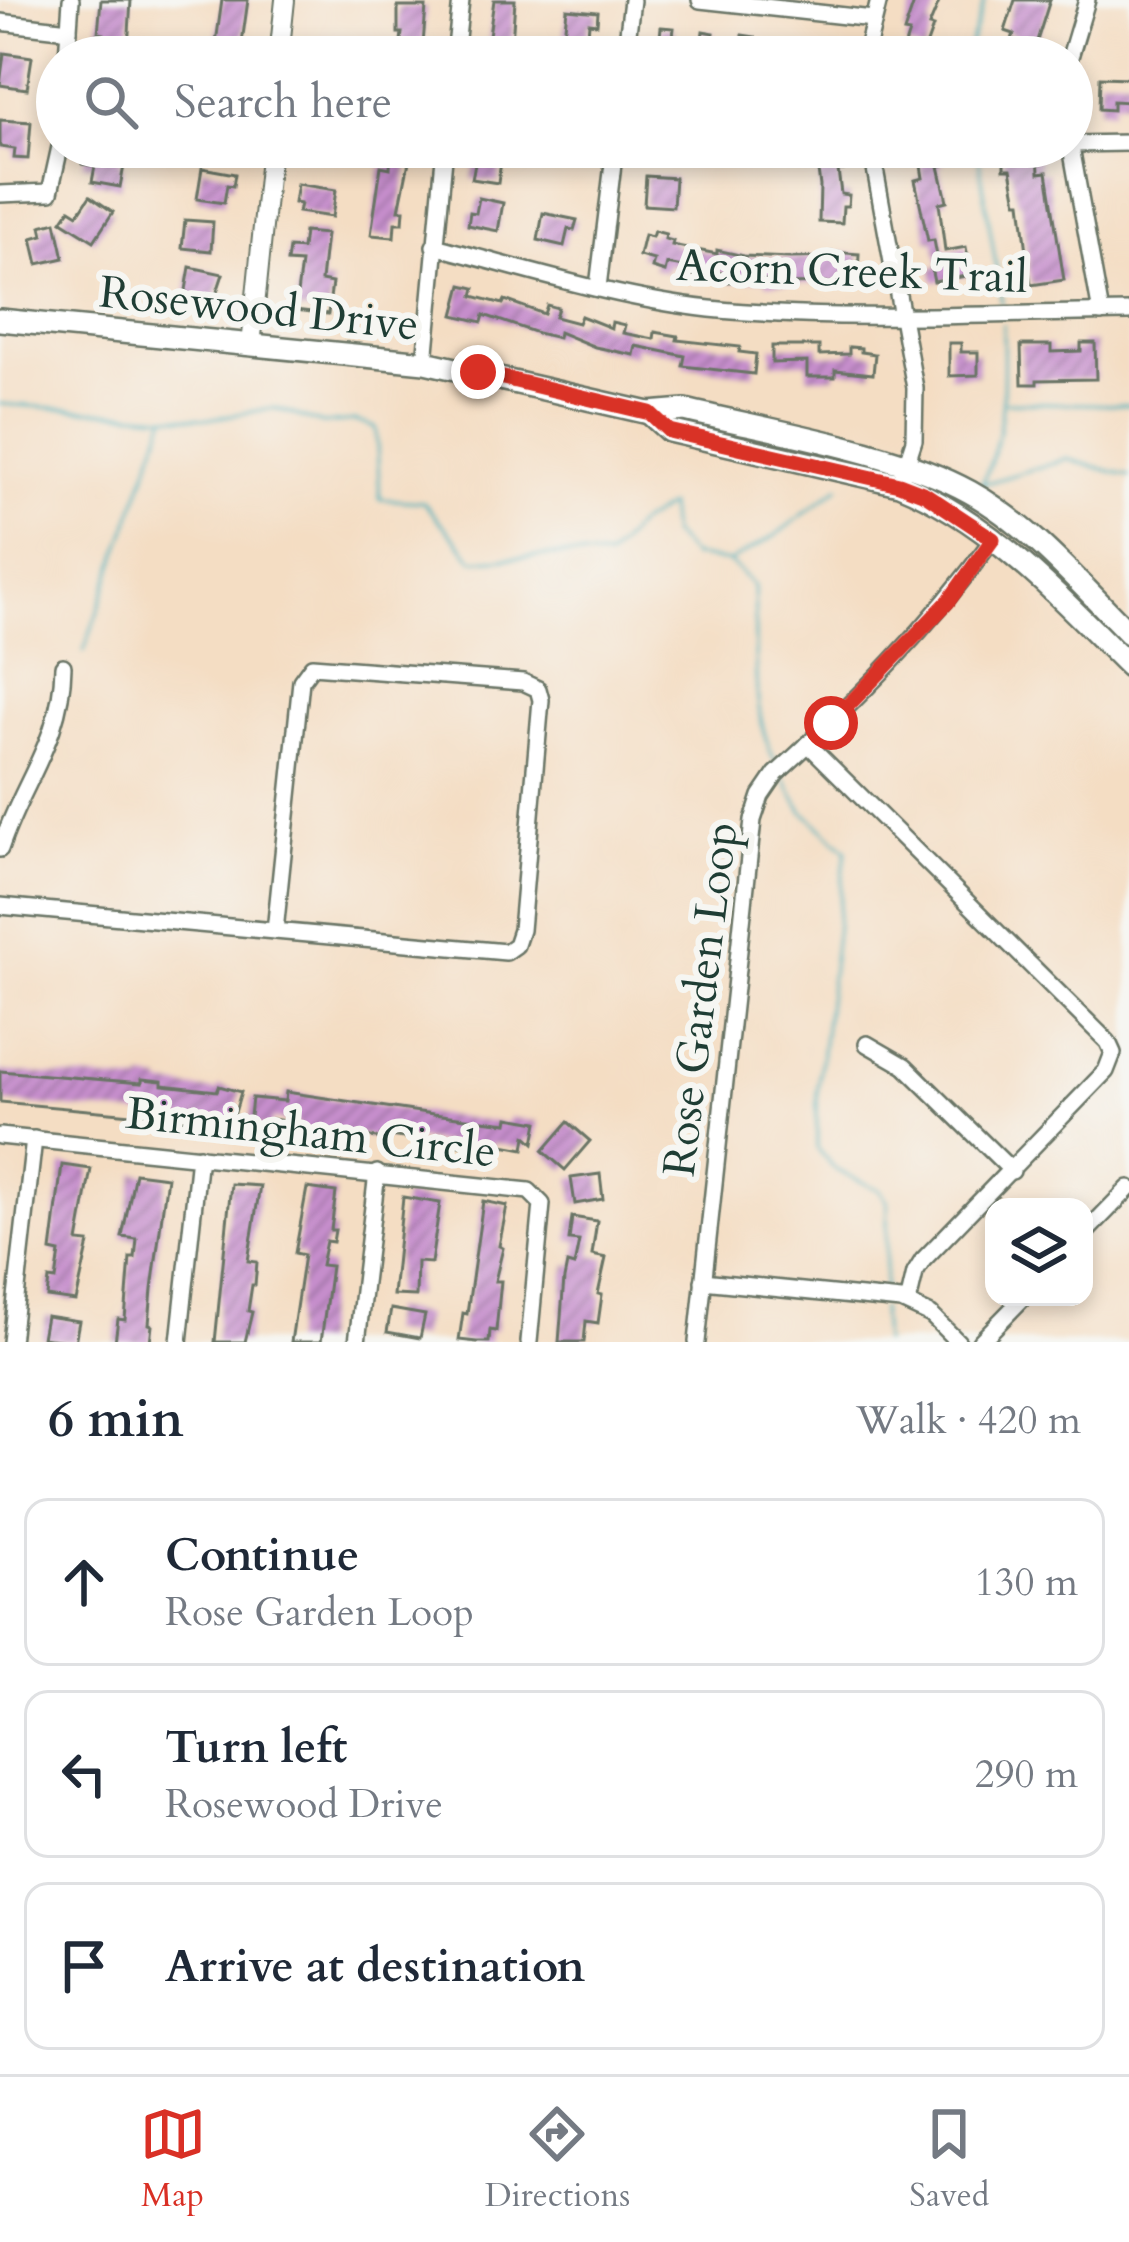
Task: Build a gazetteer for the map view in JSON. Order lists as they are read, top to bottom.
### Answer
{
  "streets": {
    "main road": ["Rosewood Drive"],
    "street": ["Acorn Creek Trail", "Rose Garden Loop", "Birmingham Circle"]
  },
  "crossings": [
    ["Rosewood Drive", "Rose Garden Loop"]
  ],
  "page": {
    "search": "Search here",
    "heading": ["6 min", "Walk · 420 m"],
    "list": [
      ["Continue", "Rose Garden Loop", "130 m"],
      ["Turn left", "Rosewood Drive", "290 m"],
      "Arrive at destination"
    ],
    "nav": ["Map", "Directions", "Saved"]
  }
}
